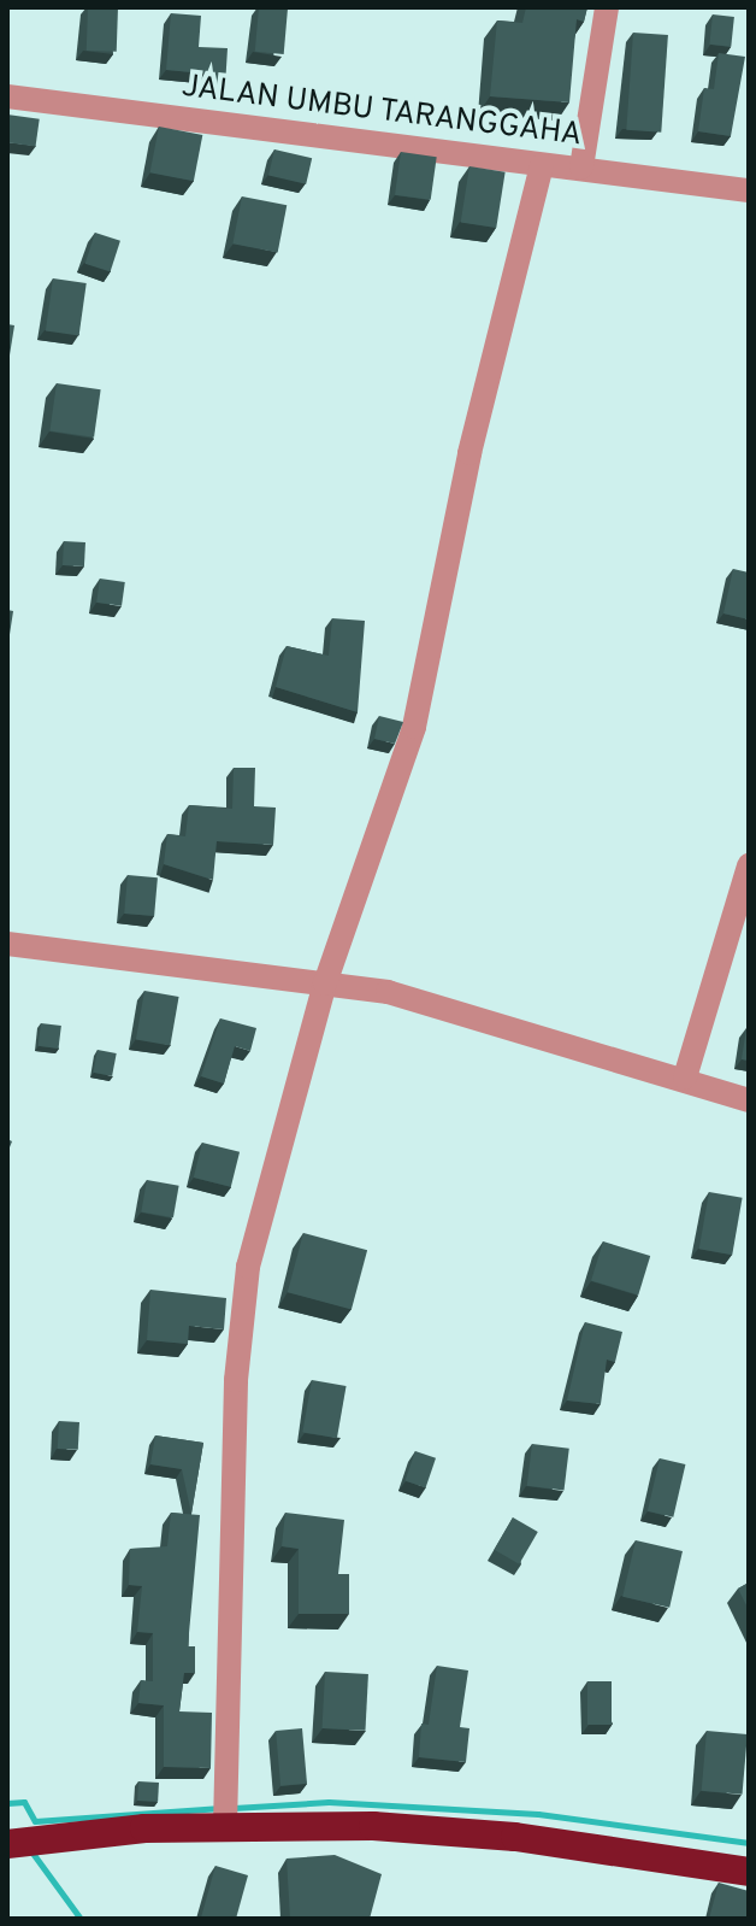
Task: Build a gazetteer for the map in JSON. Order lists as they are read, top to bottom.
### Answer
{
  "streets": {
    "street": ["JALAN UMBU TARANGGAHA"]
  }
}
